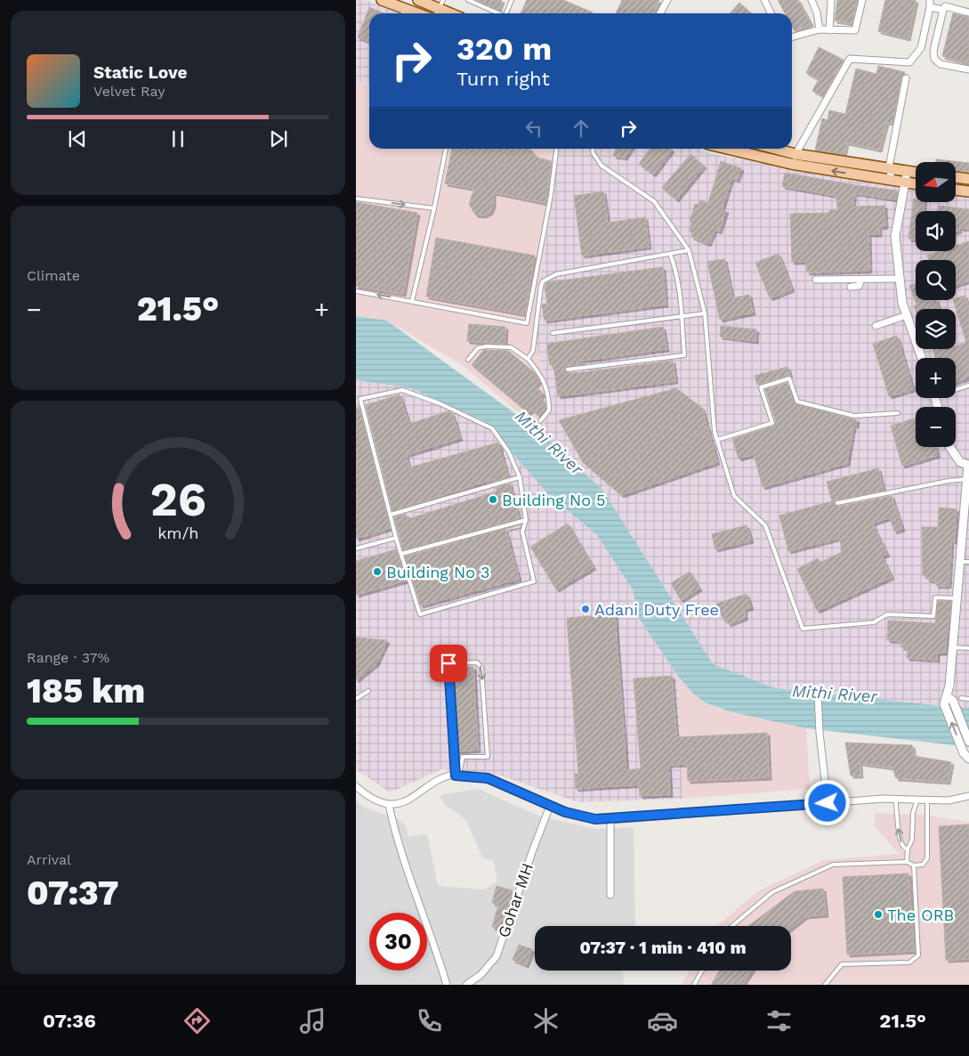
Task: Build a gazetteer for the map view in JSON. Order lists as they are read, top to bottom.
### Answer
{
  "streets": {
    "street": ["Gohar MH"]
  },
  "water": ["Mithi River"],
  "places": [
    "Building No 5",
    "Building No 3",
    "Adani Duty Free",
    "The ORB"
  ],
  "north": "left",
  "page": {
    "turn": ["320 m", "Turn right"],
    "song": ["Static Love", "Velvet Ray"],
    "map_buttons": ["+", "−"],
    "tile": [
      "Climate",
      ["Range · 37%", "185 km"],
      ["Arrival", "07:37"]
    ],
    "heat": ["−", "21.5°", "+"],
    "limit": "30",
    "trip": "07:37 · 1 min · 410 m",
    "tabs": ["07:36", "21.5°"],
    "gauge": ["26", "km/h"]
  }
}
